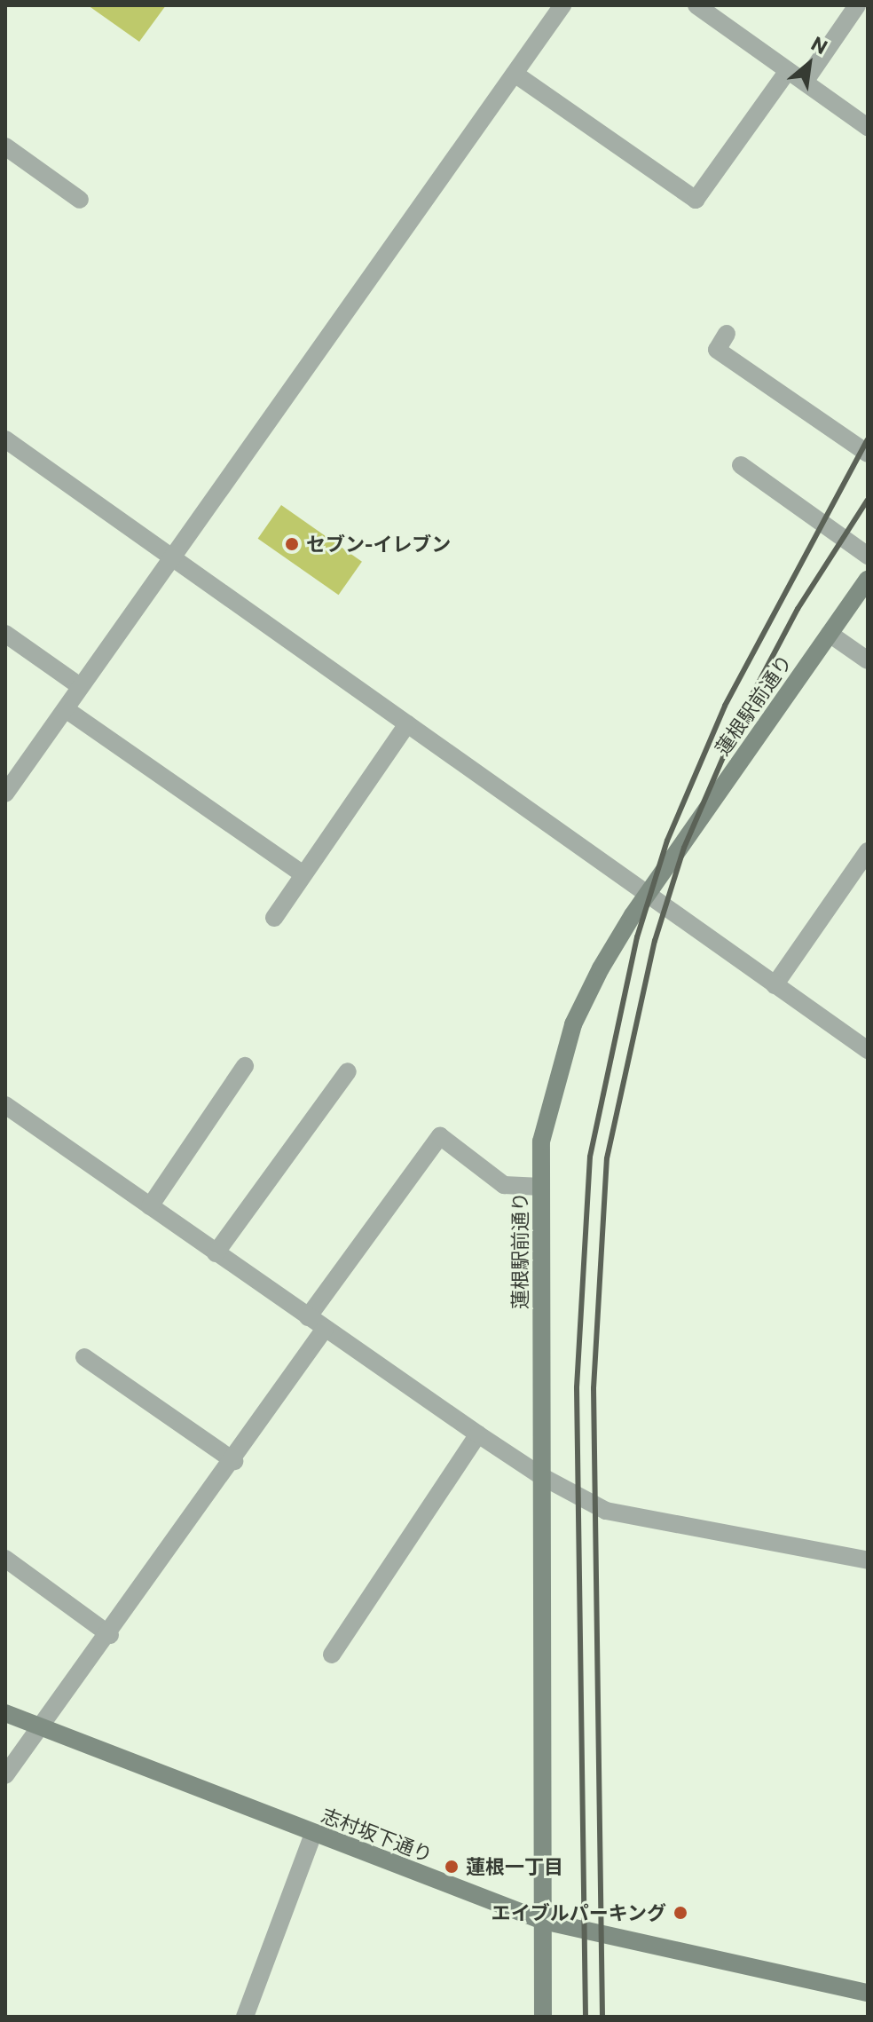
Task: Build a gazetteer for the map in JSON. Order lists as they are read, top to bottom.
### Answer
{
  "streets": {
    "street": ["蓮根駅前通り", "志村坂下通り"]
  },
  "crossings": [
    ["蓮根駅前通り", "志村坂下通り"]
  ],
  "places": ["セブン-イレブン", "蓮根一丁目", "エイブルパーキング"],
  "north": "top right"
}
